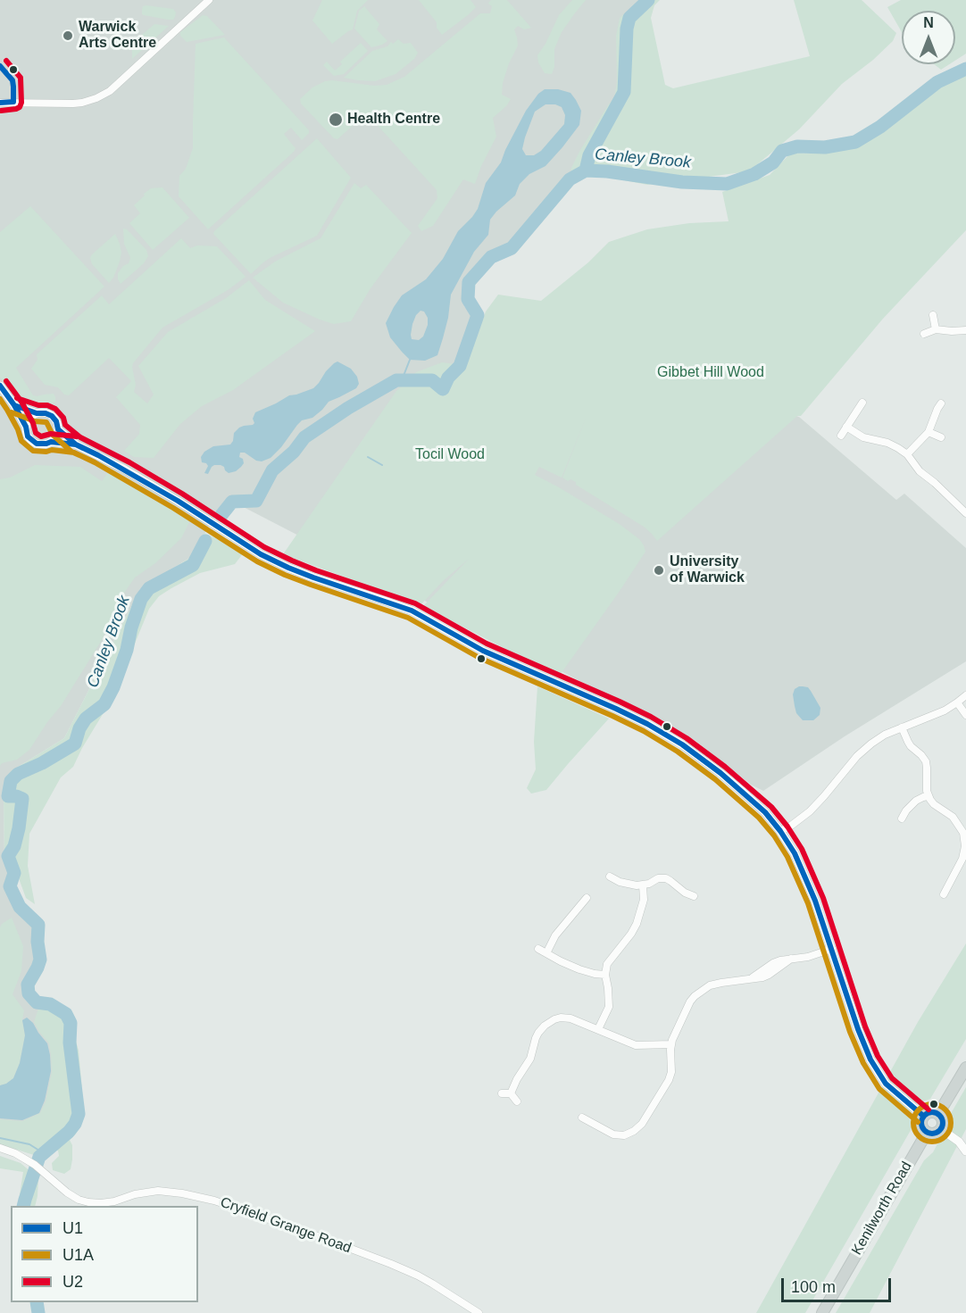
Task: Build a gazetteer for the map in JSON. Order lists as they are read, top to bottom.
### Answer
{
  "streets": {
    "main road": ["Kenilworth Road"],
    "street": ["Cryfield Grange Road"]
  },
  "water": ["Canley Brook"],
  "parks": ["Gibbet Hill Wood", "Tocil Wood"],
  "places": ["Warwick Arts Centre", "Health Centre", "University of Warwick"],
  "lines": ["transit line U2", "transit line U1", "transit line U1A"],
  "legend": ["U1", "U1A", "U2"],
  "scale_bar": "100 m",
  "north": "top"
}
